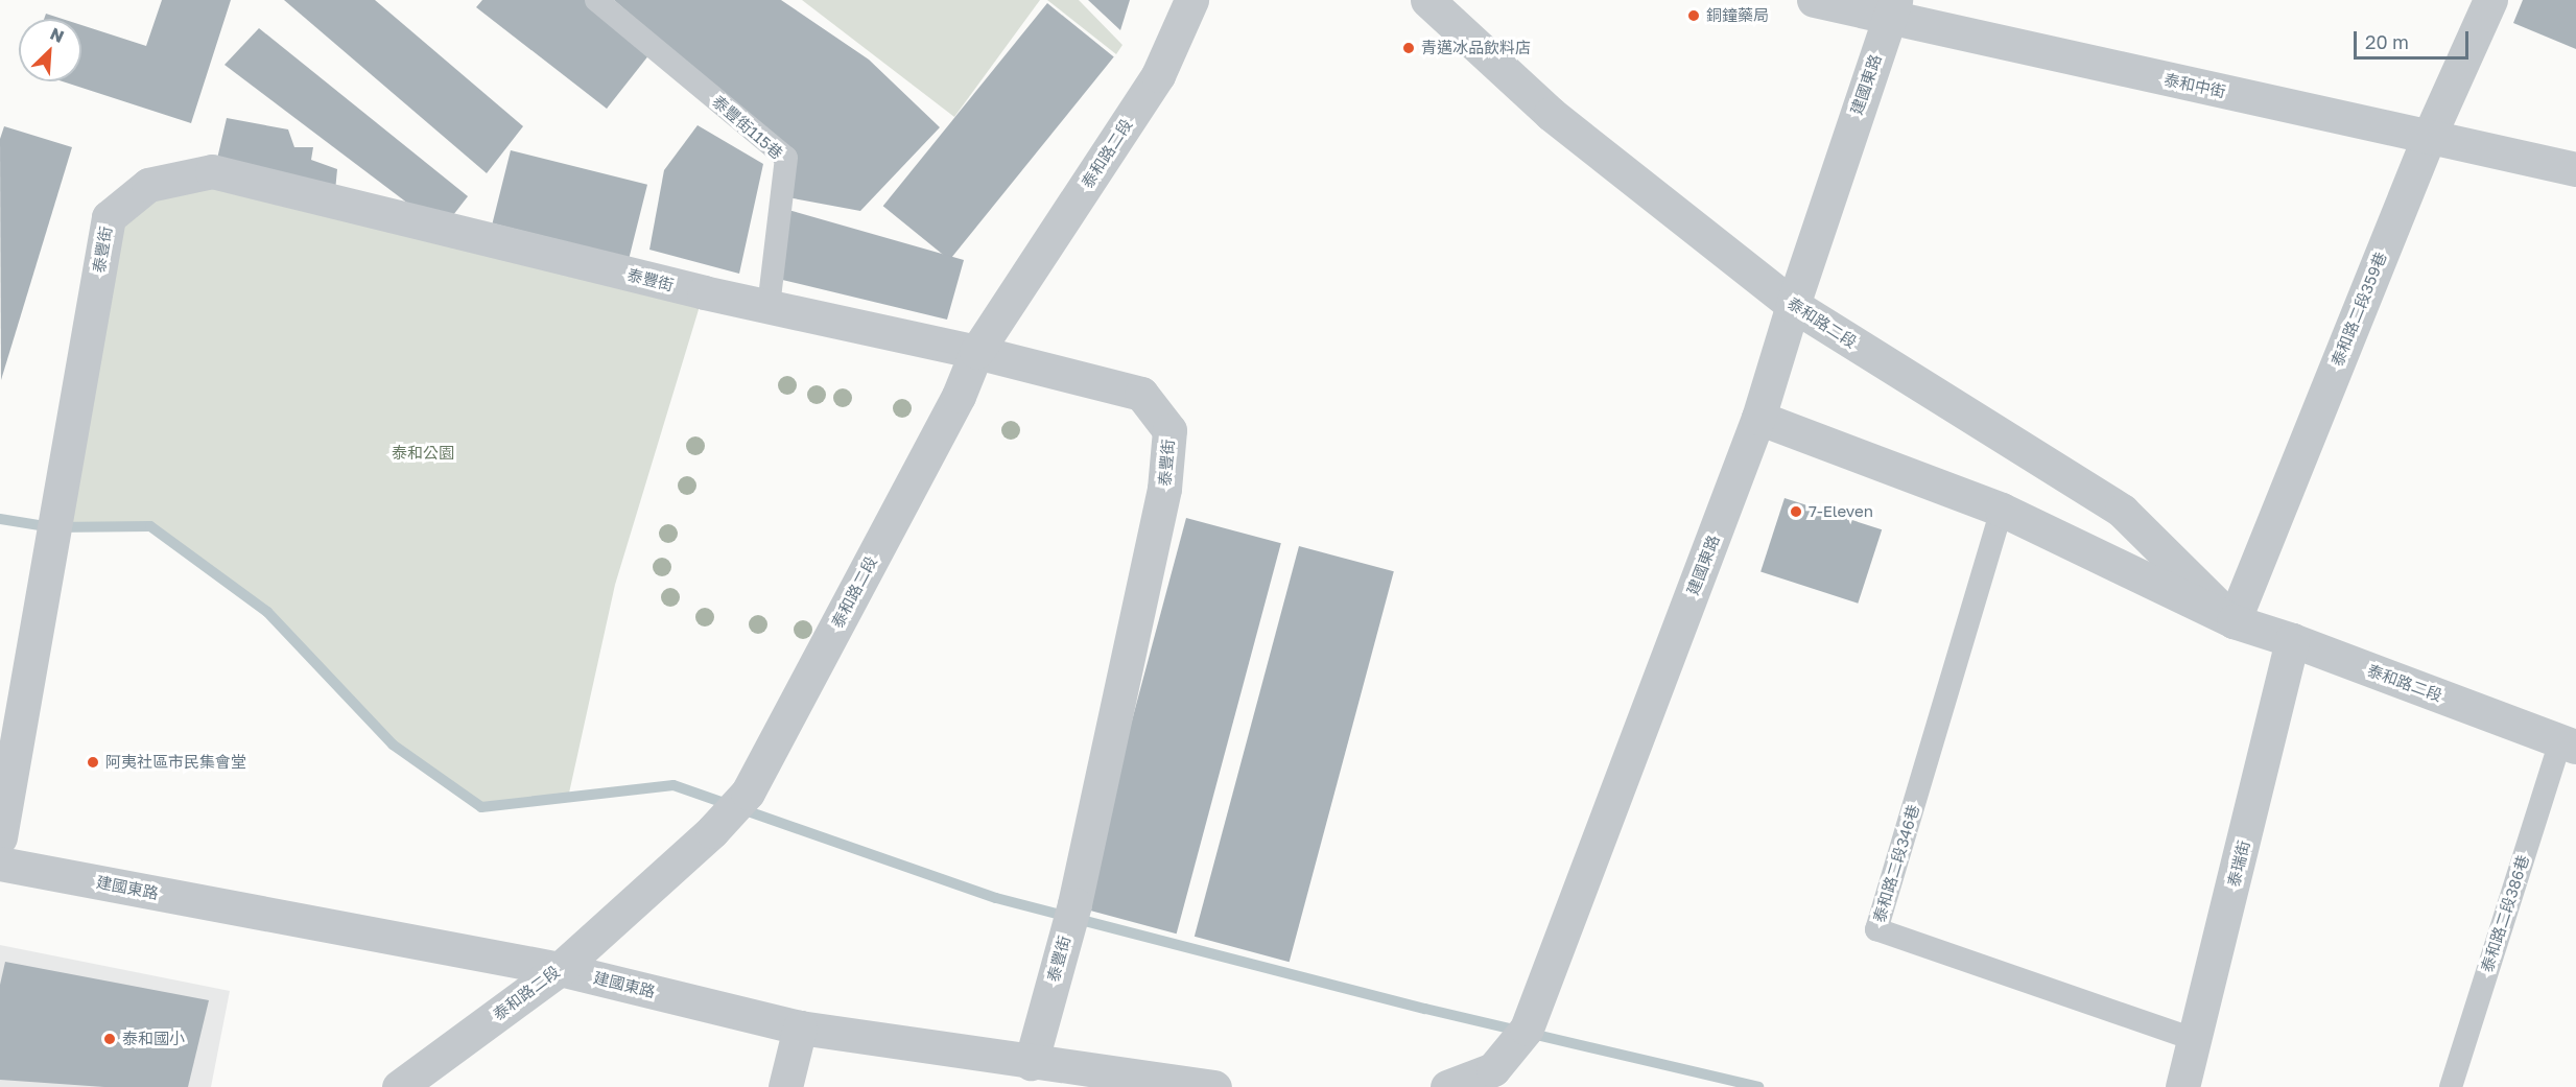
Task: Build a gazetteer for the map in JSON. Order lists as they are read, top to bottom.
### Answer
{
  "streets": {
    "street": [
      "建國東路",
      "泰和中街",
      "泰和路二段",
      "泰豐街",
      "泰和路二段359巷",
      "泰瑞街"
    ],
    "lane": ["泰豐街115巷", "泰和路二段346巷", "泰和路二段386巷"]
  },
  "crossings": [
    ["建國東路", "泰和中街"],
    ["建國東路", "泰和路二段"],
    ["建國東路", "泰豐街"],
    ["泰和中街", "泰和路二段359巷"],
    ["泰豐街115巷", "泰豐街"],
    ["泰和路二段", "泰豐街"],
    ["泰和路二段", "泰和路二段359巷"],
    ["泰和路二段", "泰和路二段346巷"],
    ["泰和路二段", "泰瑞街"],
    ["泰和路二段", "泰和路二段386巷"],
    ["泰和路二段346巷", "泰瑞街"]
  ],
  "parks": ["泰和公園"],
  "places": [
    "銅鐘藥局",
    "青邁冰品飲料店",
    "7-Eleven",
    "阿夷社區市民集會堂",
    "泰和國小"
  ],
  "scale_bar": "20 m",
  "north": "top right"
}
